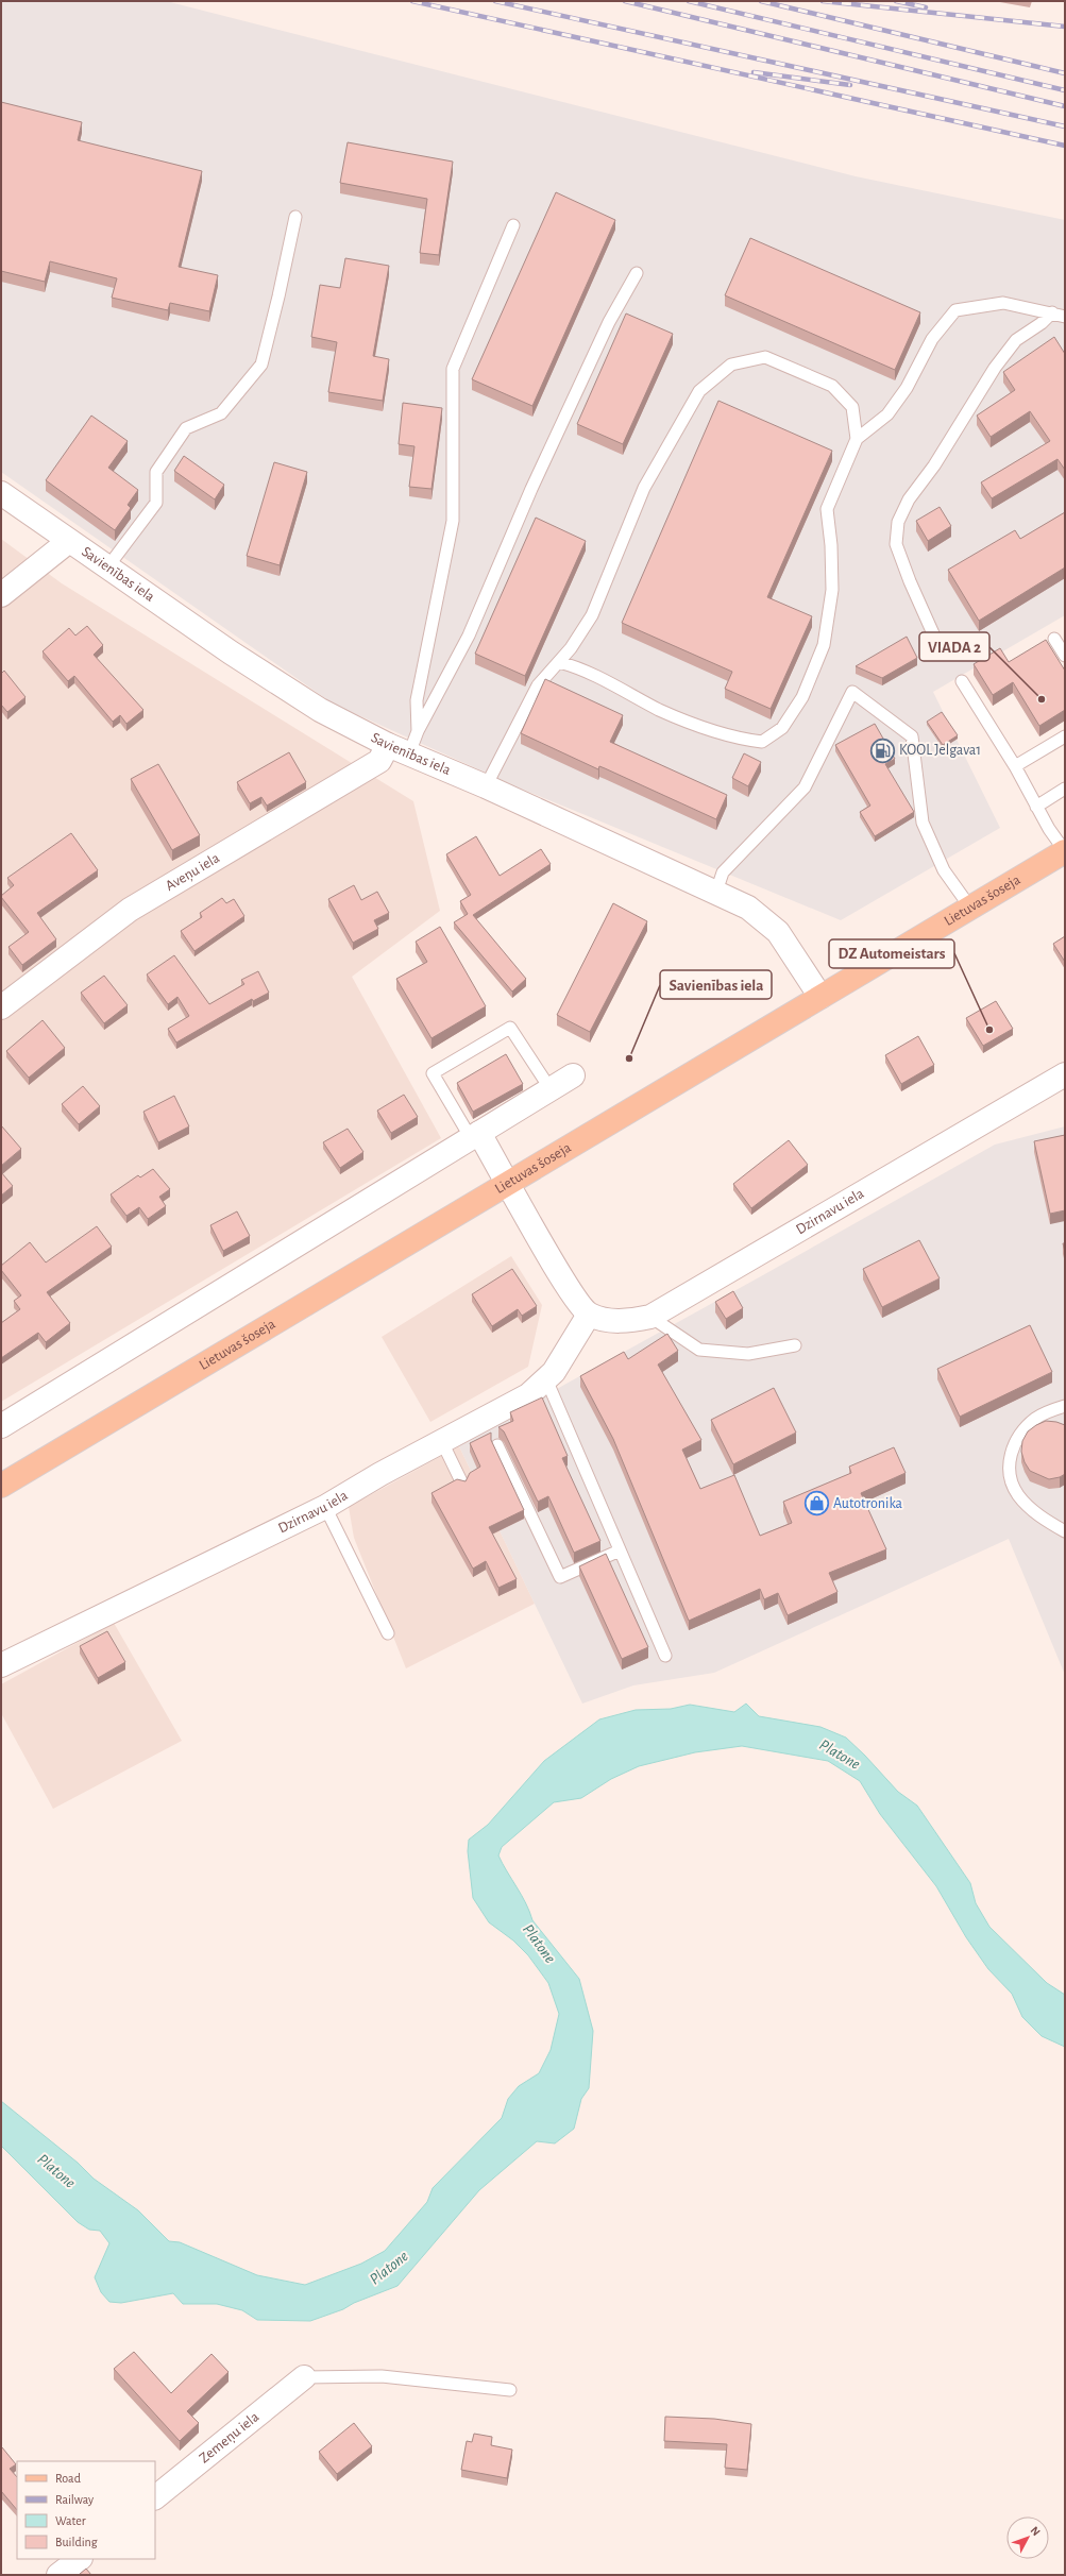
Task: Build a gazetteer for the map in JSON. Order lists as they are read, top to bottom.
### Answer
{
  "streets": {
    "main road": ["Lietuvas šoseja"],
    "street": [
      "Savienības iela",
      "Aveņu iela",
      "Dzirnavu iela",
      "Zemeņu iela"
    ]
  },
  "crossings": [
    ["Savienības iela", "Aveņu iela"],
    ["Savienības iela", "Lietuvas šoseja"]
  ],
  "water": ["Platone"],
  "places": {
    "other": ["VIADA 2", "DZ Automeistars", "Savienības iela"],
    "fuel station": ["KOOL Jelgava1"],
    "shop": ["Autotronika"]
  },
  "legend": [
    "Road",
    "Railway",
    "Water",
    "Building"
  ],
  "north": "top right"
}
